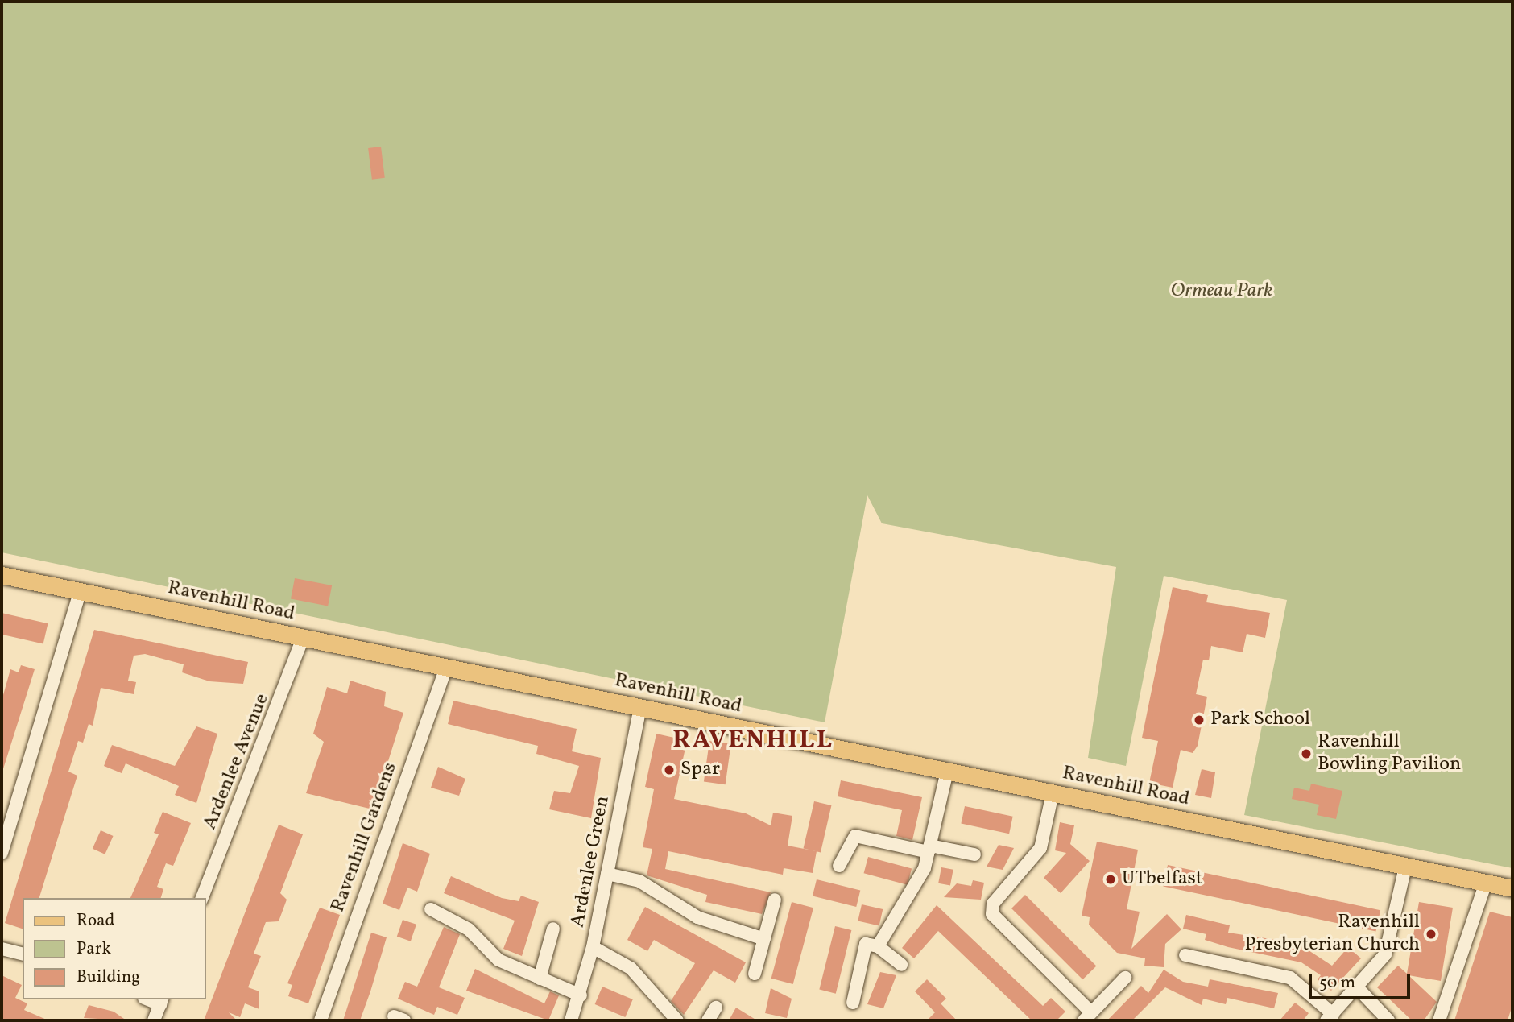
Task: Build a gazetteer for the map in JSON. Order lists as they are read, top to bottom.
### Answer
{
  "streets": {
    "main road": ["Ravenhill Road"],
    "street": ["Ardenlee Avenue", "Ravenhill Gardens", "Ardenlee Green"]
  },
  "crossings": [
    ["Ravenhill Road", "Ardenlee Avenue"],
    ["Ravenhill Road", "Ravenhill Gardens"],
    ["Ravenhill Road", "Ardenlee Green"]
  ],
  "districts": ["RAVENHILL"],
  "parks": ["Ormeau Park"],
  "places": [
    "Park School",
    "Ravenhill Bowling Pavilion",
    "Spar",
    "UTbelfast",
    "Ravenhill Presbyterian Church"
  ],
  "legend": ["Road", "Park", "Building"],
  "scale_bar": "50 m"
}
